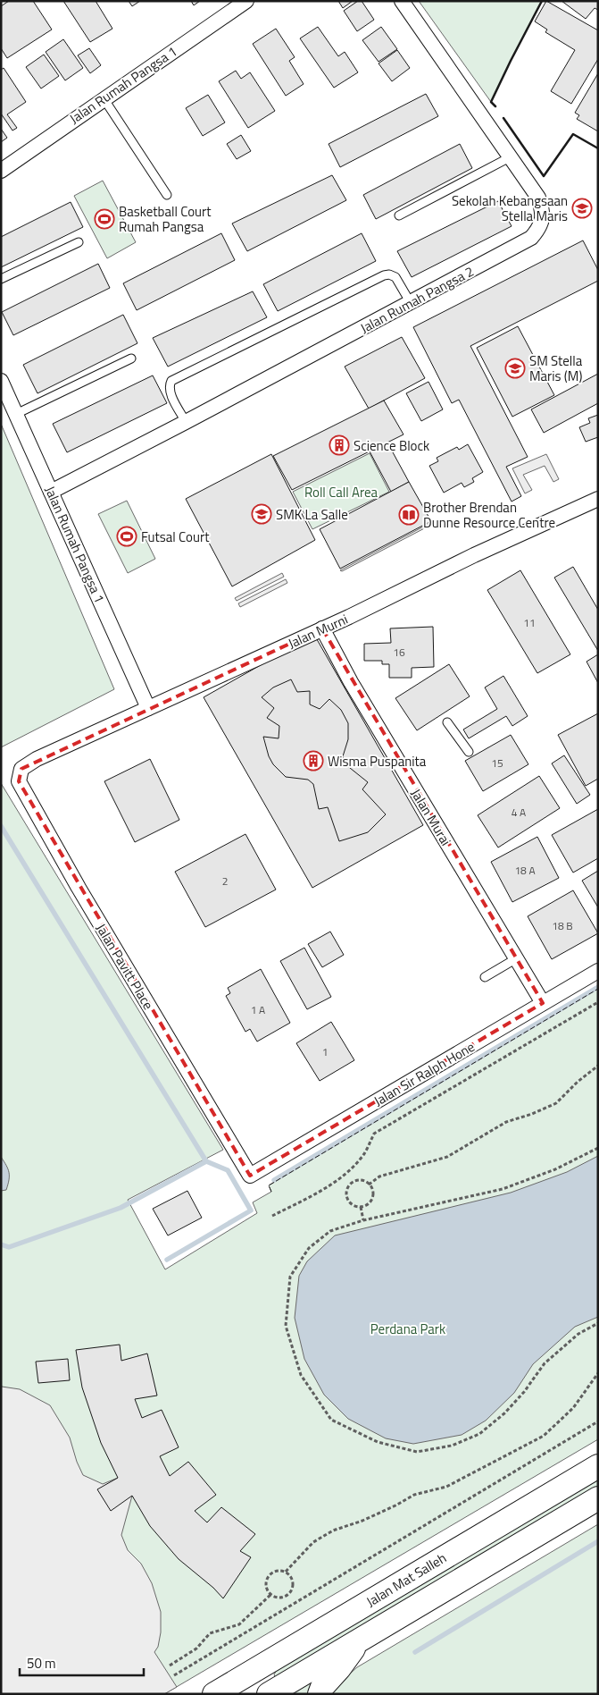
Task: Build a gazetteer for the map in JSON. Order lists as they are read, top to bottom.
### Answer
{
  "streets": {
    "main road": ["Jalan Mat Salleh"],
    "street": [
      "Jalan Rumah Pangsa 1",
      "Jalan Rumah Pangsa 2",
      "Jalan Murni",
      "Jalan Murai",
      "Jalan Pavitt Place",
      "Jalan Sir Ralph Hone"
    ]
  },
  "crossings": [
    ["Jalan Rumah Pangsa 1", "Jalan Rumah Pangsa 2"],
    ["Jalan Rumah Pangsa 1", "Jalan Murni"],
    ["Jalan Murni", "Jalan Murai"],
    ["Jalan Murni", "Jalan Pavitt Place"],
    ["Jalan Murai", "Jalan Sir Ralph Hone"],
    ["Jalan Pavitt Place", "Jalan Sir Ralph Hone"]
  ],
  "parks": ["Roll Call Area", "Perdana Park"],
  "places": {
    "school or university": ["Sekolah Kebangsaan Stella Maris", "SM Stella Maris (M)", "SMK La Salle"],
    "sports": ["Basketball Court Rumah Pangsa", "Futsal Court"],
    "building": ["Science Block", "Wisma Puspanita"],
    "library": ["Brother Brendan Dunne Resource Centre"]
  },
  "house_numbers": [
    "11",
    "16",
    "15",
    "4 A",
    "18 A",
    "2",
    "18 B",
    "1 A",
    "1"
  ],
  "scale_bar": "50 m"
}
